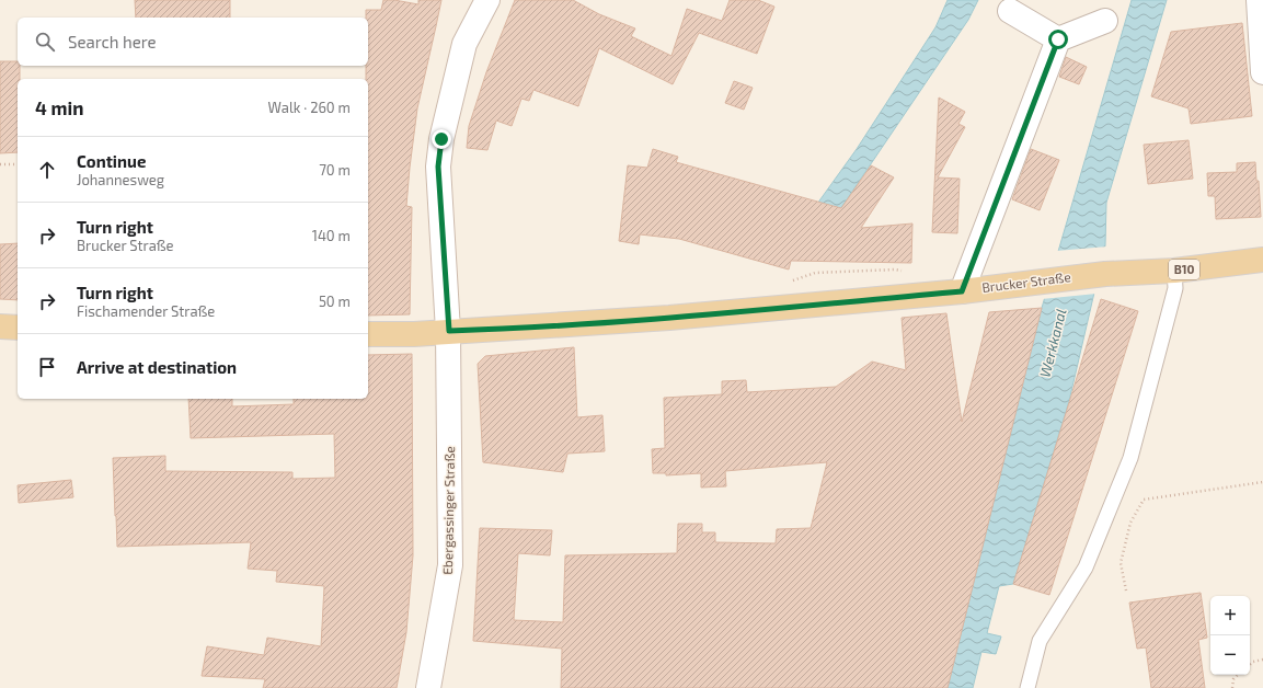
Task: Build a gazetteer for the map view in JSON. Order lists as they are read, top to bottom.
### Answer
{
  "streets": {
    "main road": ["B10", "Brucker Straße", "Ebergassinger Straße"]
  },
  "crossings": [
    ["B10", "Brucker Straße"],
    ["B10", "Ebergassinger Straße"],
    ["Brucker Straße", "Ebergassinger Straße"]
  ],
  "water": ["Werkkanal"],
  "page": {
    "search": "Search here",
    "heading": ["4 min", "Walk · 260 m"],
    "list": [
      ["Continue", "Johannesweg", "70 m"],
      ["Turn right", "Brucker Straße", "140 m"],
      ["Turn right", "Fischamender Straße", "50 m"],
      "Arrive at destination"
    ],
    "map_buttons": ["+", "−"]
  }
}
